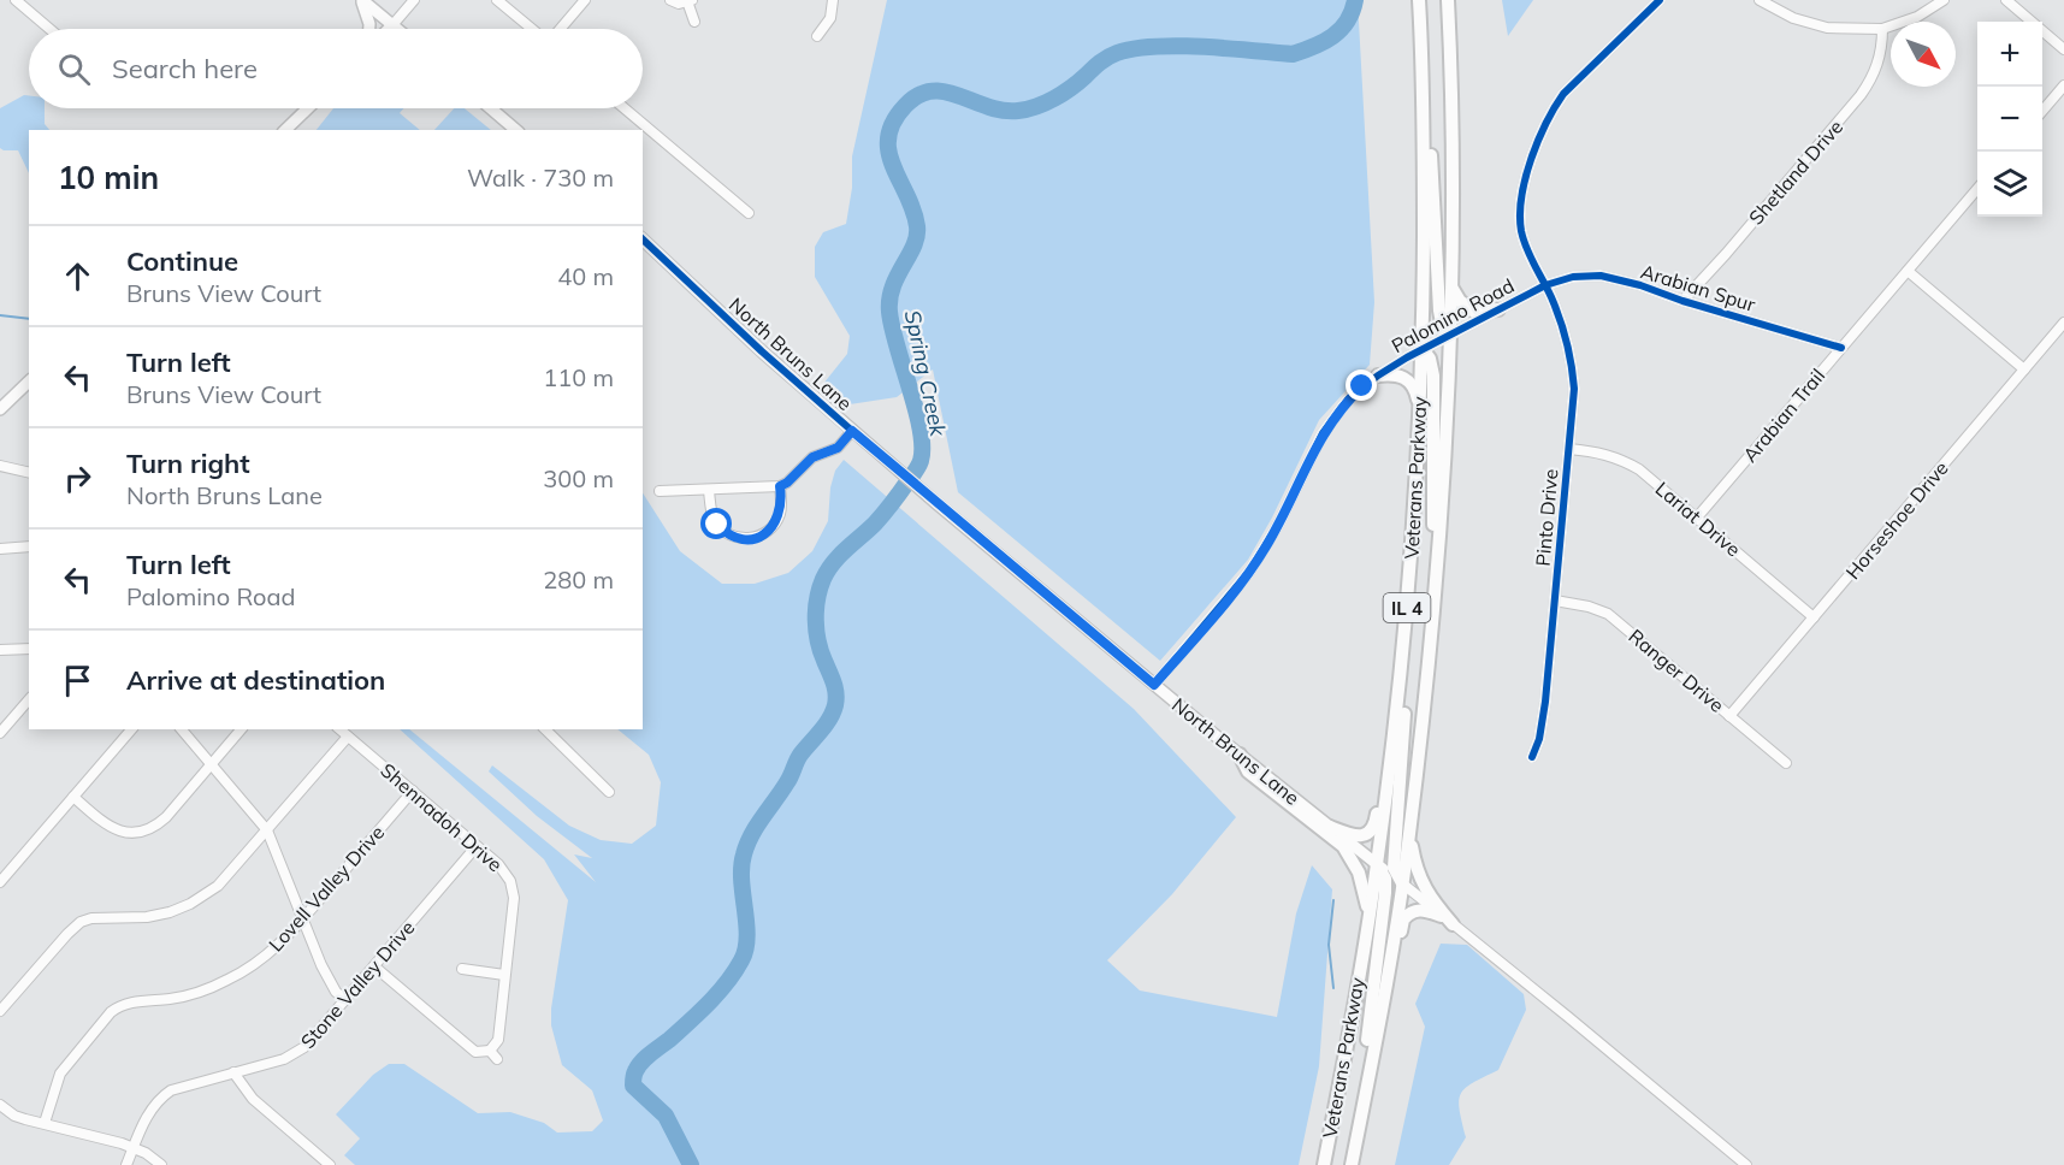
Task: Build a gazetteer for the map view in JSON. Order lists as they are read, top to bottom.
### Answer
{
  "streets": {
    "highway": ["Veterans Parkway", "IL 4"],
    "main road": ["North Bruns Lane"],
    "street": [
      "Shetland Drive",
      "Arabian Spur",
      "Palomino Road",
      "Arabian Trail",
      "Pinto Drive",
      "Lariat Drive",
      "Horseshoe Drive",
      "Ranger Drive",
      "Shennadoh Drive",
      "Lovell Valley Drive",
      "Stone Valley Drive"
    ]
  },
  "crossings": [
    ["Shetland Drive", "Arabian Spur"],
    ["Arabian Spur", "Palomino Road"],
    ["Arabian Spur", "Arabian Trail"],
    ["Arabian Spur", "Pinto Drive"],
    ["Palomino Road", "North Bruns Lane"],
    ["Palomino Road", "Veterans Parkway"],
    ["Palomino Road", "Pinto Drive"],
    ["North Bruns Lane", "Veterans Parkway"],
    ["Arabian Trail", "Lariat Drive"],
    ["Pinto Drive", "Lariat Drive"],
    ["Pinto Drive", "Ranger Drive"],
    ["Lariat Drive", "Horseshoe Drive"],
    ["Horseshoe Drive", "Ranger Drive"],
    ["Shennadoh Drive", "Lovell Valley Drive"],
    ["Shennadoh Drive", "Stone Valley Drive"]
  ],
  "water": ["Spring Creek"],
  "north": "bottom right",
  "page": {
    "map_buttons": ["+", "−"],
    "search": "Search here",
    "heading": ["10 min", "Walk · 730 m"],
    "list": [
      ["Continue", "Bruns View Court", "40 m"],
      ["Turn left", "Bruns View Court", "110 m"],
      ["Turn right", "North Bruns Lane", "300 m"],
      ["Turn left", "Palomino Road", "280 m"],
      "Arrive at destination"
    ]
  }
}
